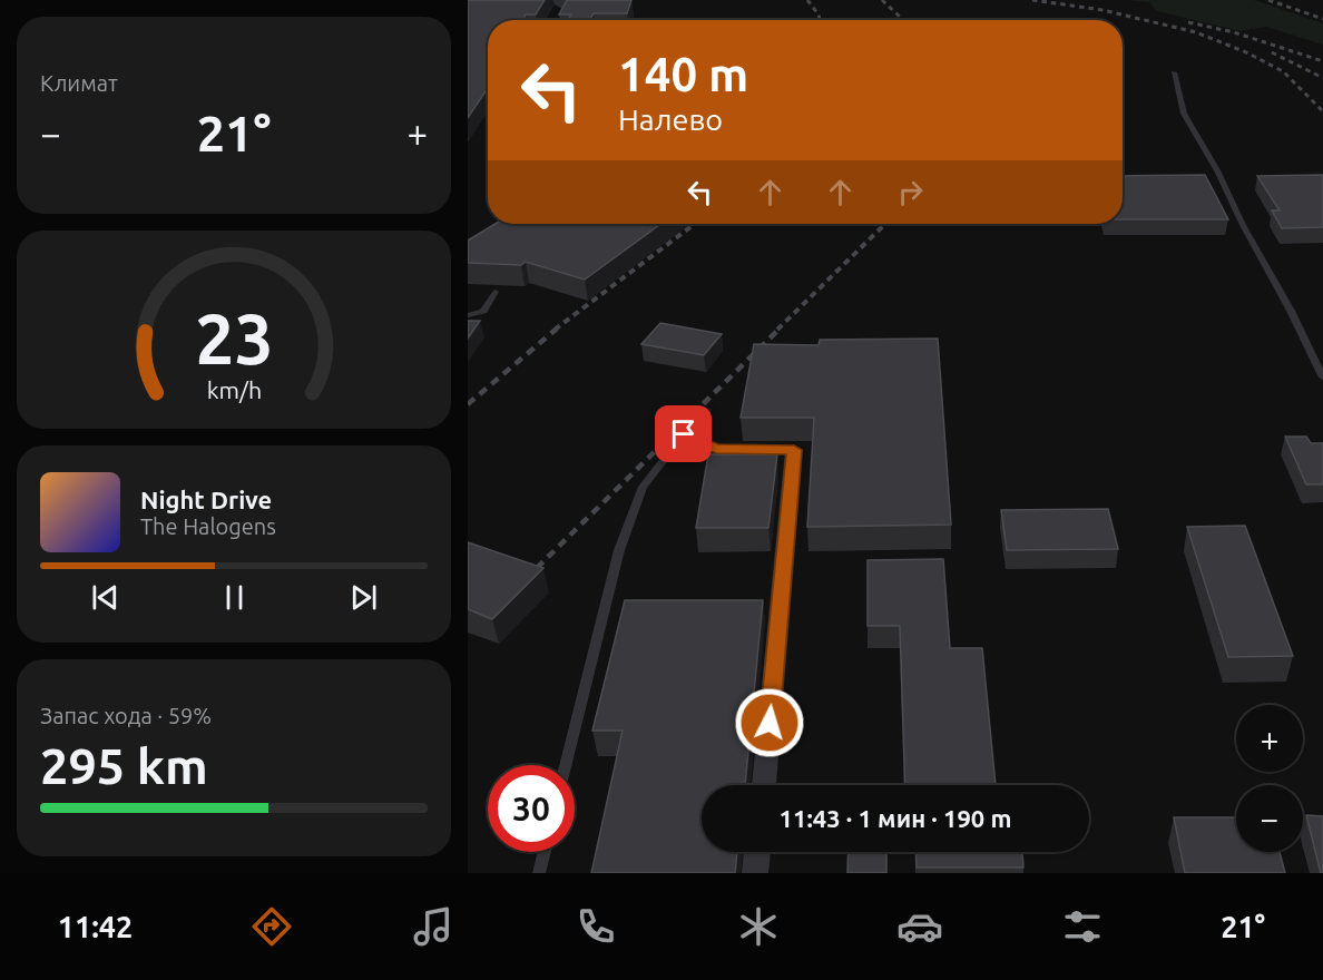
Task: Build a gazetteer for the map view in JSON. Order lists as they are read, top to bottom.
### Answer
{
  "page": {
    "tile": [
      "Климат",
      ["Запас хода · 59%", "295 km"]
    ],
    "turn": ["140 m", "Налево"],
    "heat": ["−", "21°", "+"],
    "song": ["Night Drive", "The Halogens"],
    "map_buttons": ["+", "−"],
    "limit": "30",
    "trip": "11:43 · 1 мин · 190 m",
    "tabs": ["11:42", "21°"],
    "gauge": ["23", "km/h"]
  }
}
